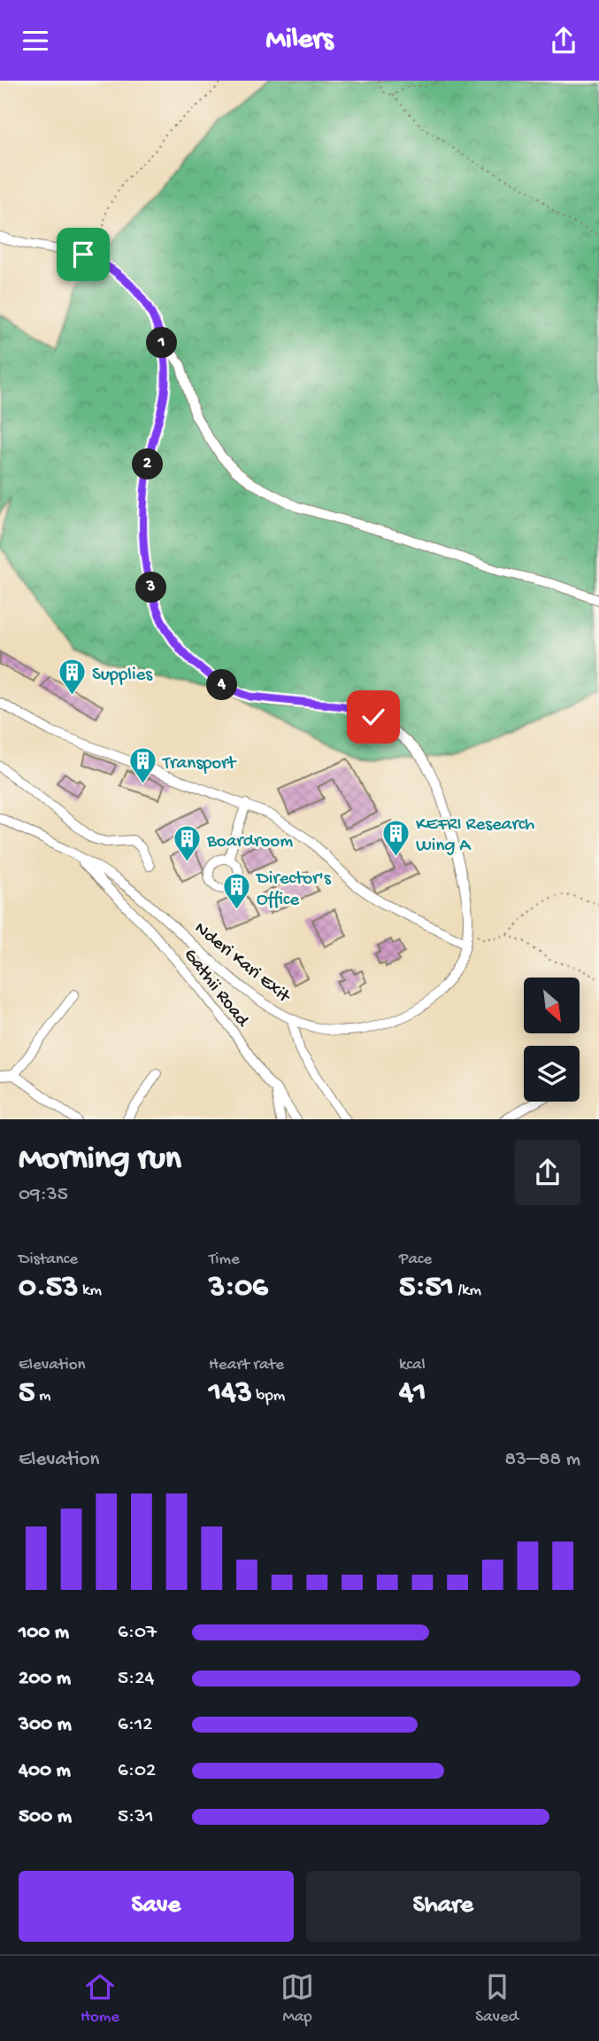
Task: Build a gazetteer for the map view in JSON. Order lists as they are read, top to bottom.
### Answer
{
  "streets": {
    "street": ["Nderi Kari Exit", "Gathii Road"]
  },
  "crossings": [
    ["Nderi Kari Exit", "Gathii Road"]
  ],
  "places": {
    "building": [
      "Supplies",
      "Transport",
      "KEFRI Research Wing A",
      "Boardroom",
      "Director's Office"
    ]
  },
  "north": "bottom right",
  "page": {
    "header": "Milers",
    "pins": [
      "1",
      "2",
      "3",
      "4"
    ],
    "heading": ["Morning run", "09:35"],
    "stats": [
      ["Distance", "0.53 km"],
      ["Time", "3:06"],
      ["Pace", "5:51 /km"],
      ["Elevation", "5 m"],
      ["Heart rate", "143 bpm"],
      ["kcal", "41"]
    ],
    "chart": ["Elevation", "83–88 m"],
    "list": [
      {
        "name": "100 m",
        "note": "6:07"
      },
      {
        "name": "200 m",
        "note": "5:24"
      },
      {
        "name": "300 m",
        "note": "6:12"
      },
      {
        "name": "400 m",
        "note": "6:02"
      },
      {
        "name": "500 m",
        "note": "5:31"
      }
    ],
    "buttons": ["Save", "Share"],
    "tabs": ["Home", "Map", "Saved"]
  }
}
